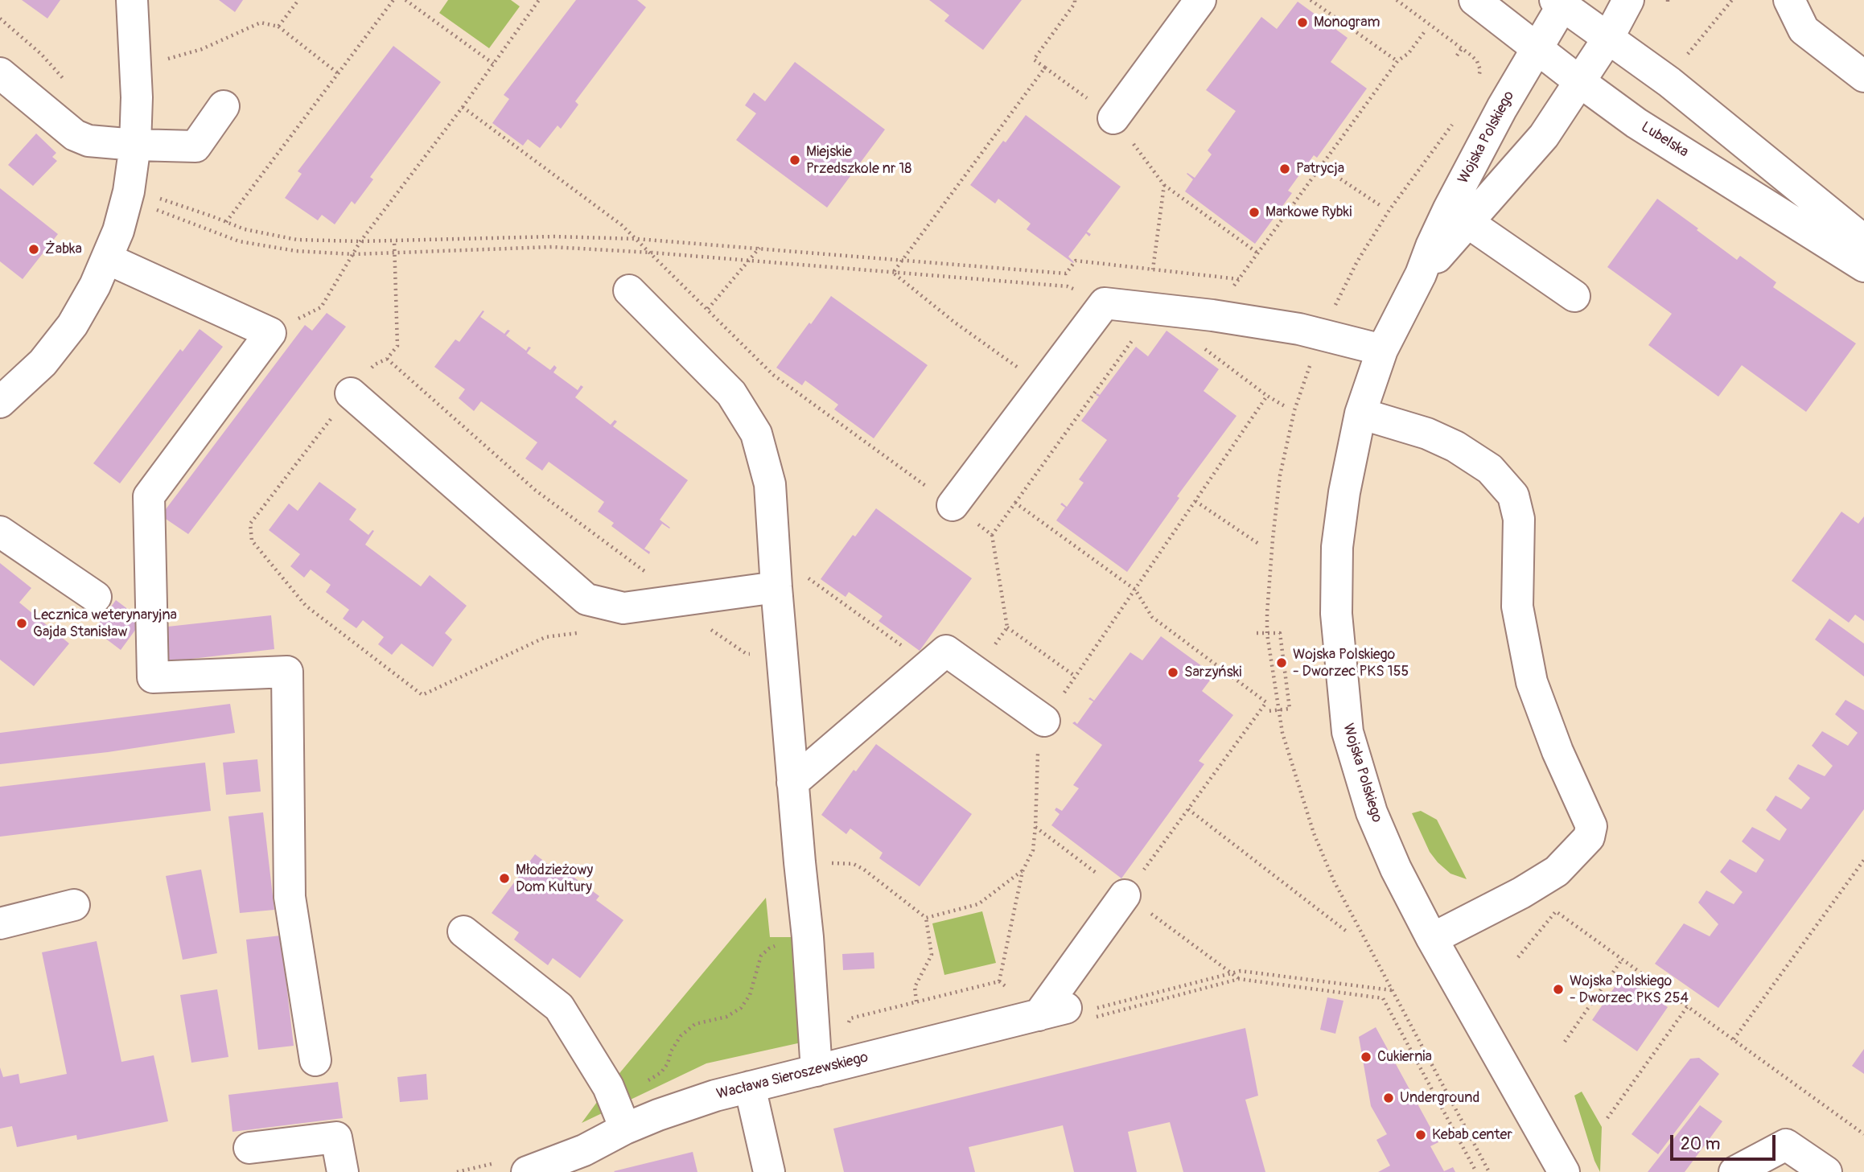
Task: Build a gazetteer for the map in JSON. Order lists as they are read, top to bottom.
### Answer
{
  "streets": {
    "street": ["Wojska Polskiego", "Lubelska", "Wacława Sieroszewskiego"]
  },
  "crossings": [
    ["Wojska Polskiego", "Lubelska"]
  ],
  "places": [
    "Monogram",
    "Miejskie Przedszkole nr 18",
    "Patrycja",
    "Markowe Rybki",
    "Żabka",
    "Lecznica weterynaryjna Gajda Stanisław",
    "Wojska Polskiego - Dworzec PKS 155",
    "Sarzyński",
    "Młodzieżowy Dom Kultury",
    "Wojska Polskiego - Dworzec PKS 254",
    "Cukiernia",
    "Underground",
    "Kebab center"
  ],
  "scale_bar": "20 m"
}
